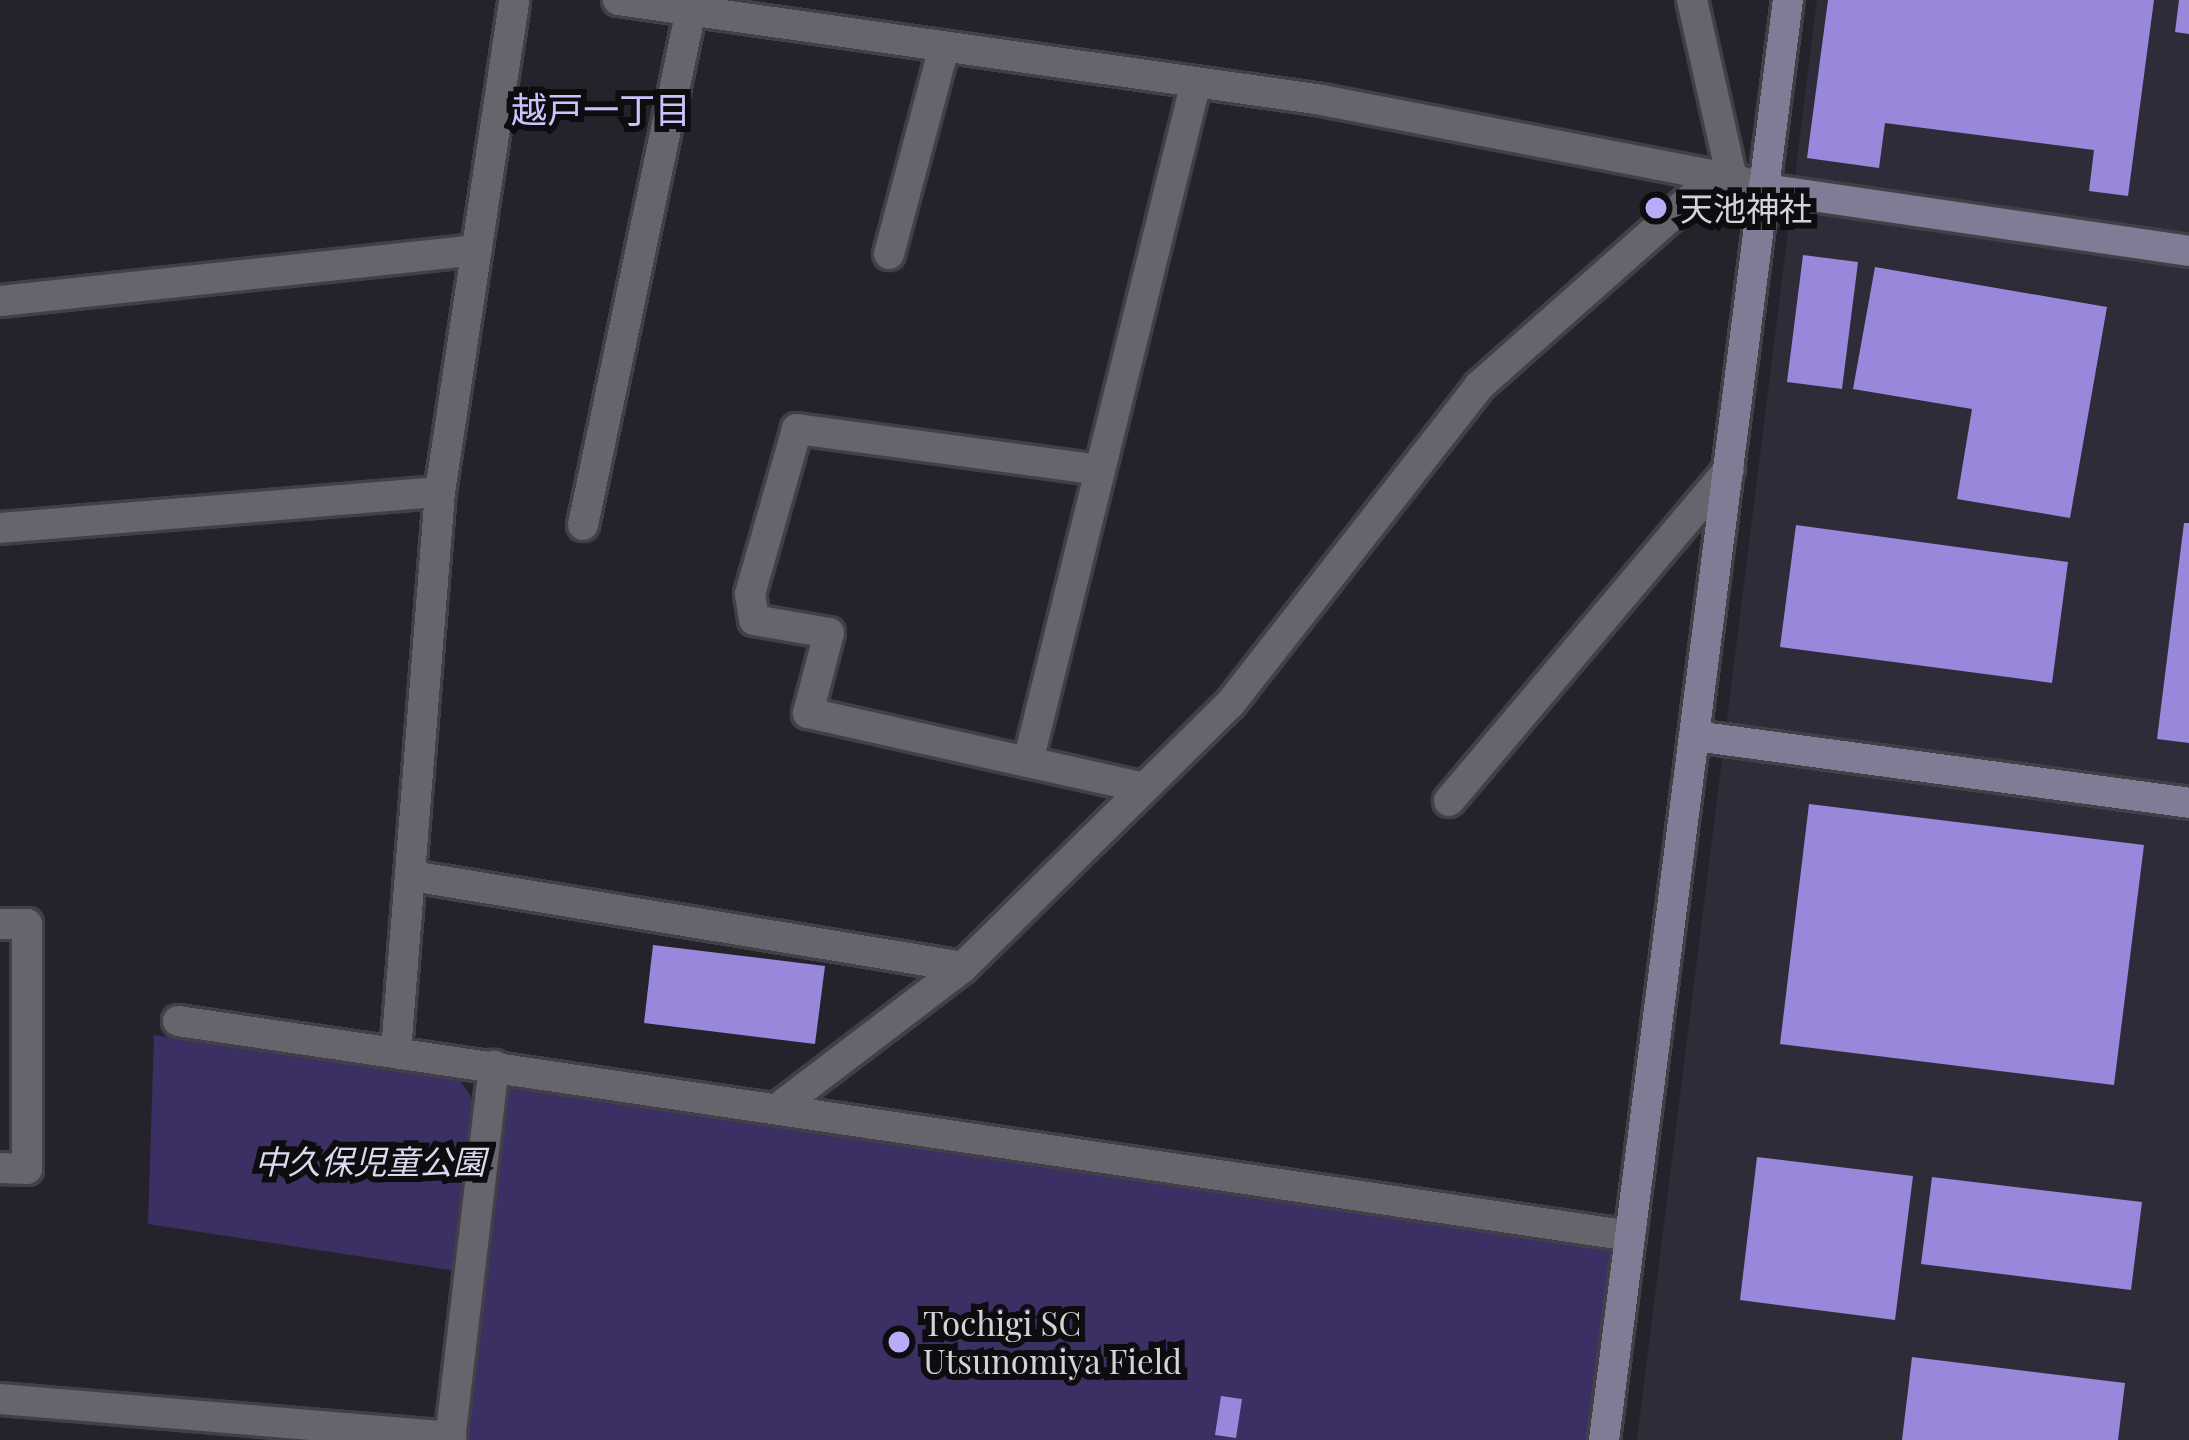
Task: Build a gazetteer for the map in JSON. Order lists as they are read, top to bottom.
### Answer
{
  "districts": ["越戸一丁目"],
  "parks": ["中久保児童公園"],
  "places": ["天池神社", "Tochigi SC Utsunomiya Field"]
}
